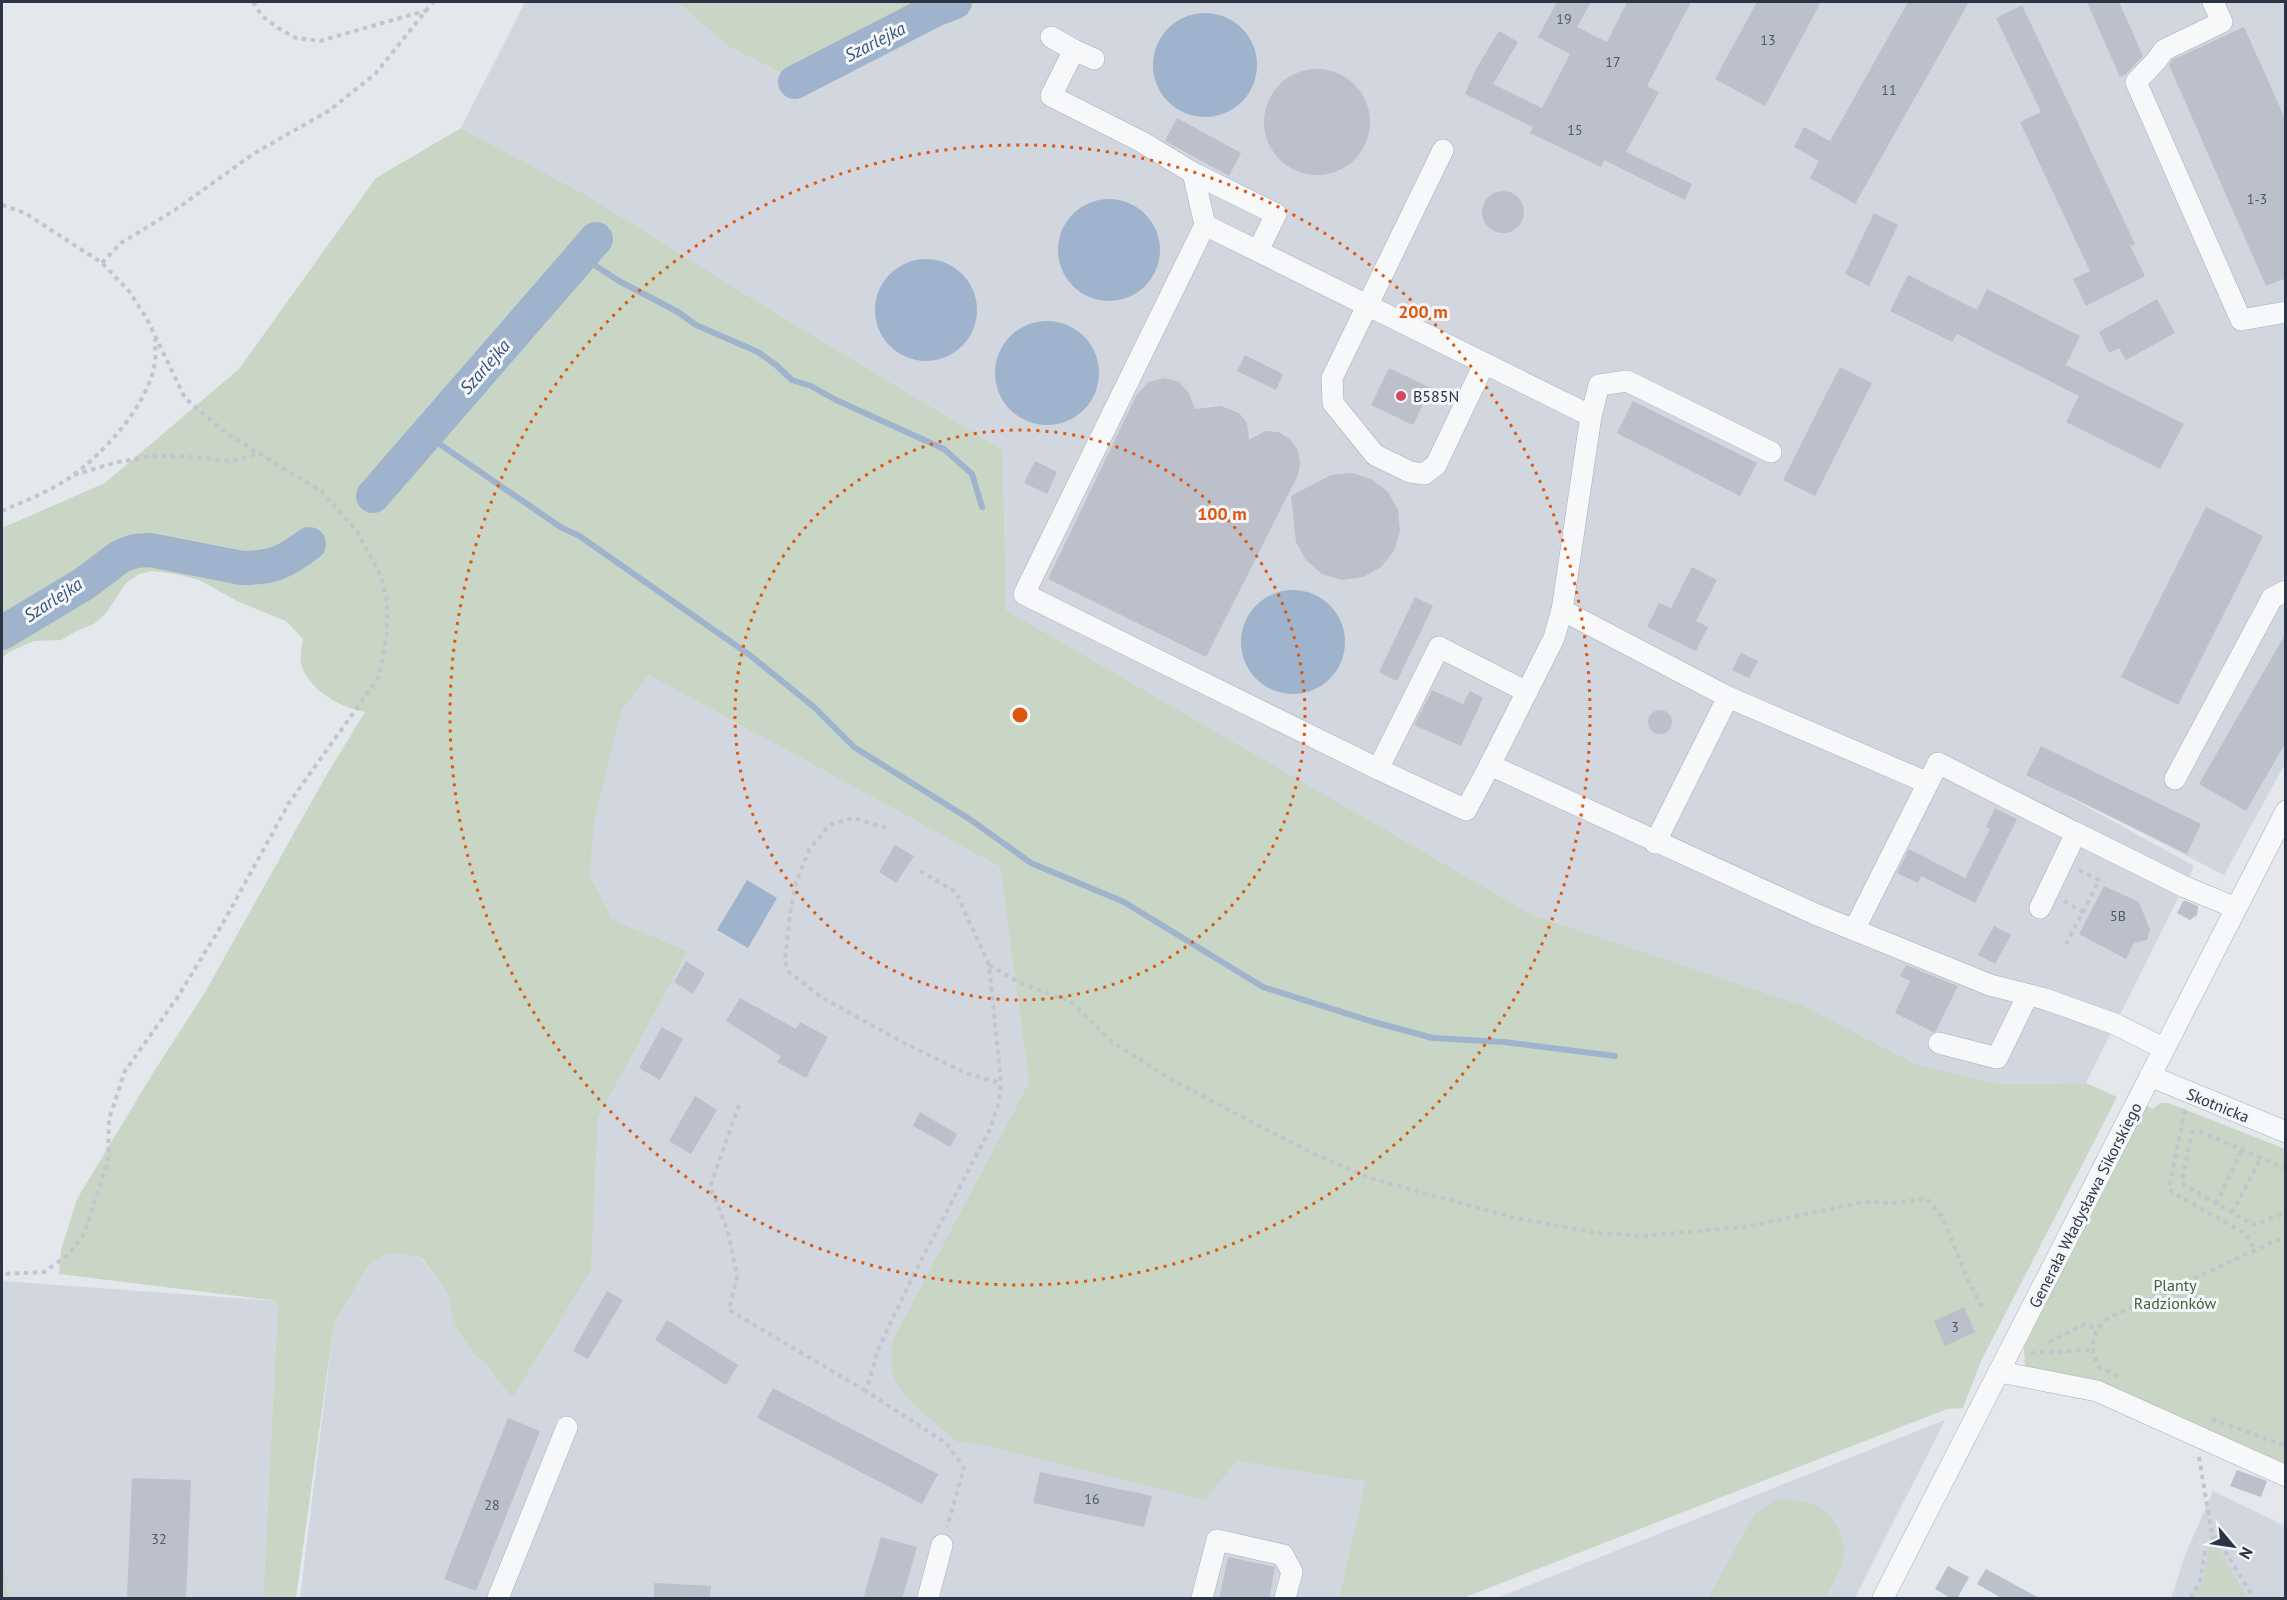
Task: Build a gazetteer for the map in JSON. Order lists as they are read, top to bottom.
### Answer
{
  "streets": {
    "street": ["Skotnicka", "Generała Władysława Sikorskiego"]
  },
  "crossings": [
    ["Skotnicka", "Generała Władysława Sikorskiego"]
  ],
  "water": ["Szarlejka"],
  "parks": ["Planty Radzionków"],
  "places": ["B585N"],
  "house_numbers": [
    "19",
    "13",
    "17",
    "11",
    "15",
    "1-3",
    "5B",
    "3",
    "16",
    "28",
    "32"
  ],
  "north": "bottom right",
  "rings": ["200 m", "100 m"]
}
